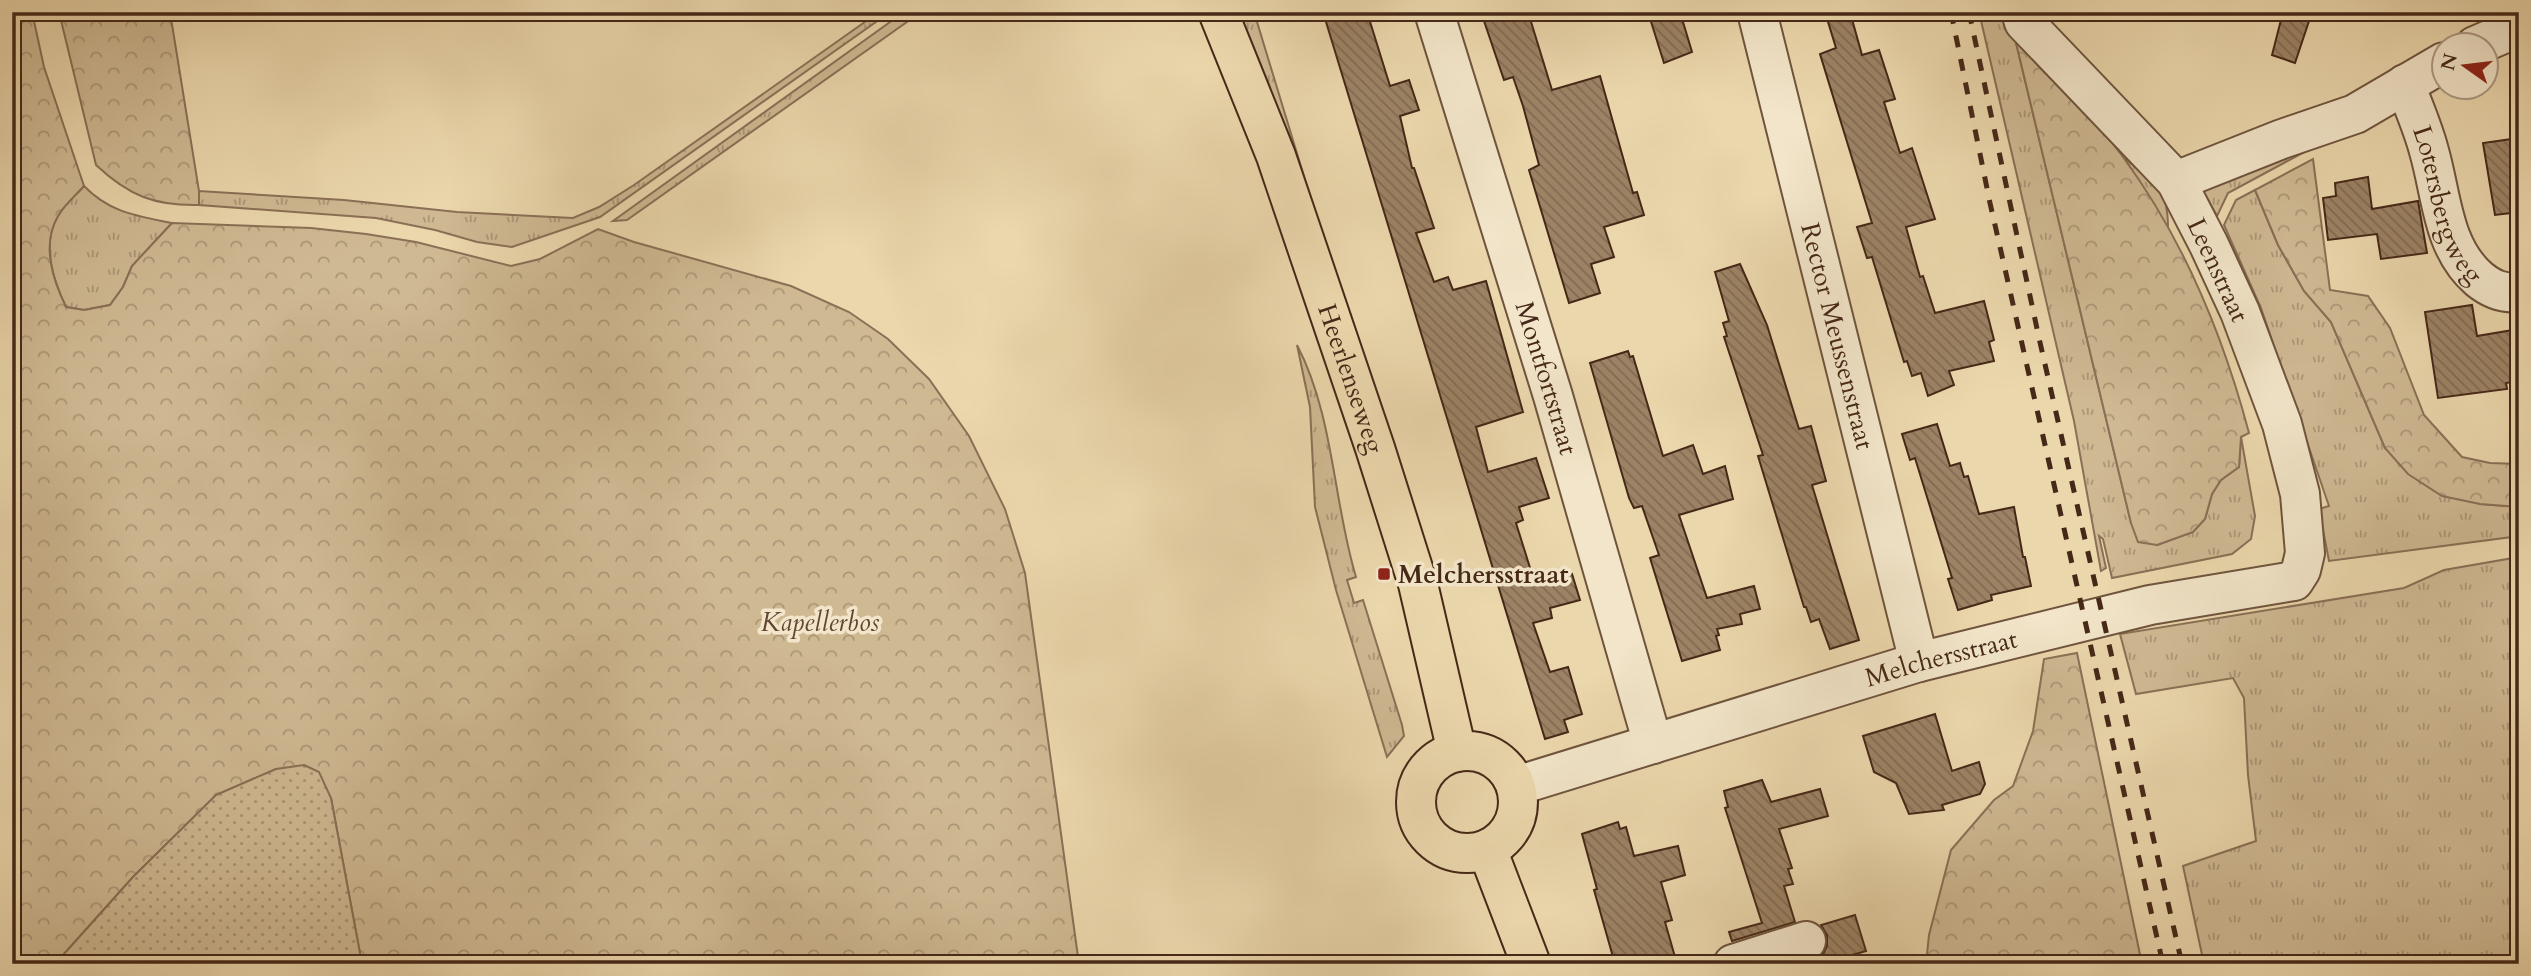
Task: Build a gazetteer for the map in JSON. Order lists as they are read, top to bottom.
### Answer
{
  "streets": {
    "main road": ["Heerlenseweg"],
    "street": [
      "Lotersbergweg",
      "Leenstraat",
      "Rector Meussenstraat",
      "Montfortstraat",
      "Melchersstraat"
    ]
  },
  "crossings": [
    ["Leenstraat", "Melchersstraat"],
    ["Rector Meussenstraat", "Melchersstraat"],
    ["Montfortstraat", "Melchersstraat"],
    ["Heerlenseweg", "Melchersstraat"]
  ],
  "parks": ["Kapellerbos"],
  "places": {
    "transit": ["Melchersstraat"]
  },
  "north": "left"
}
